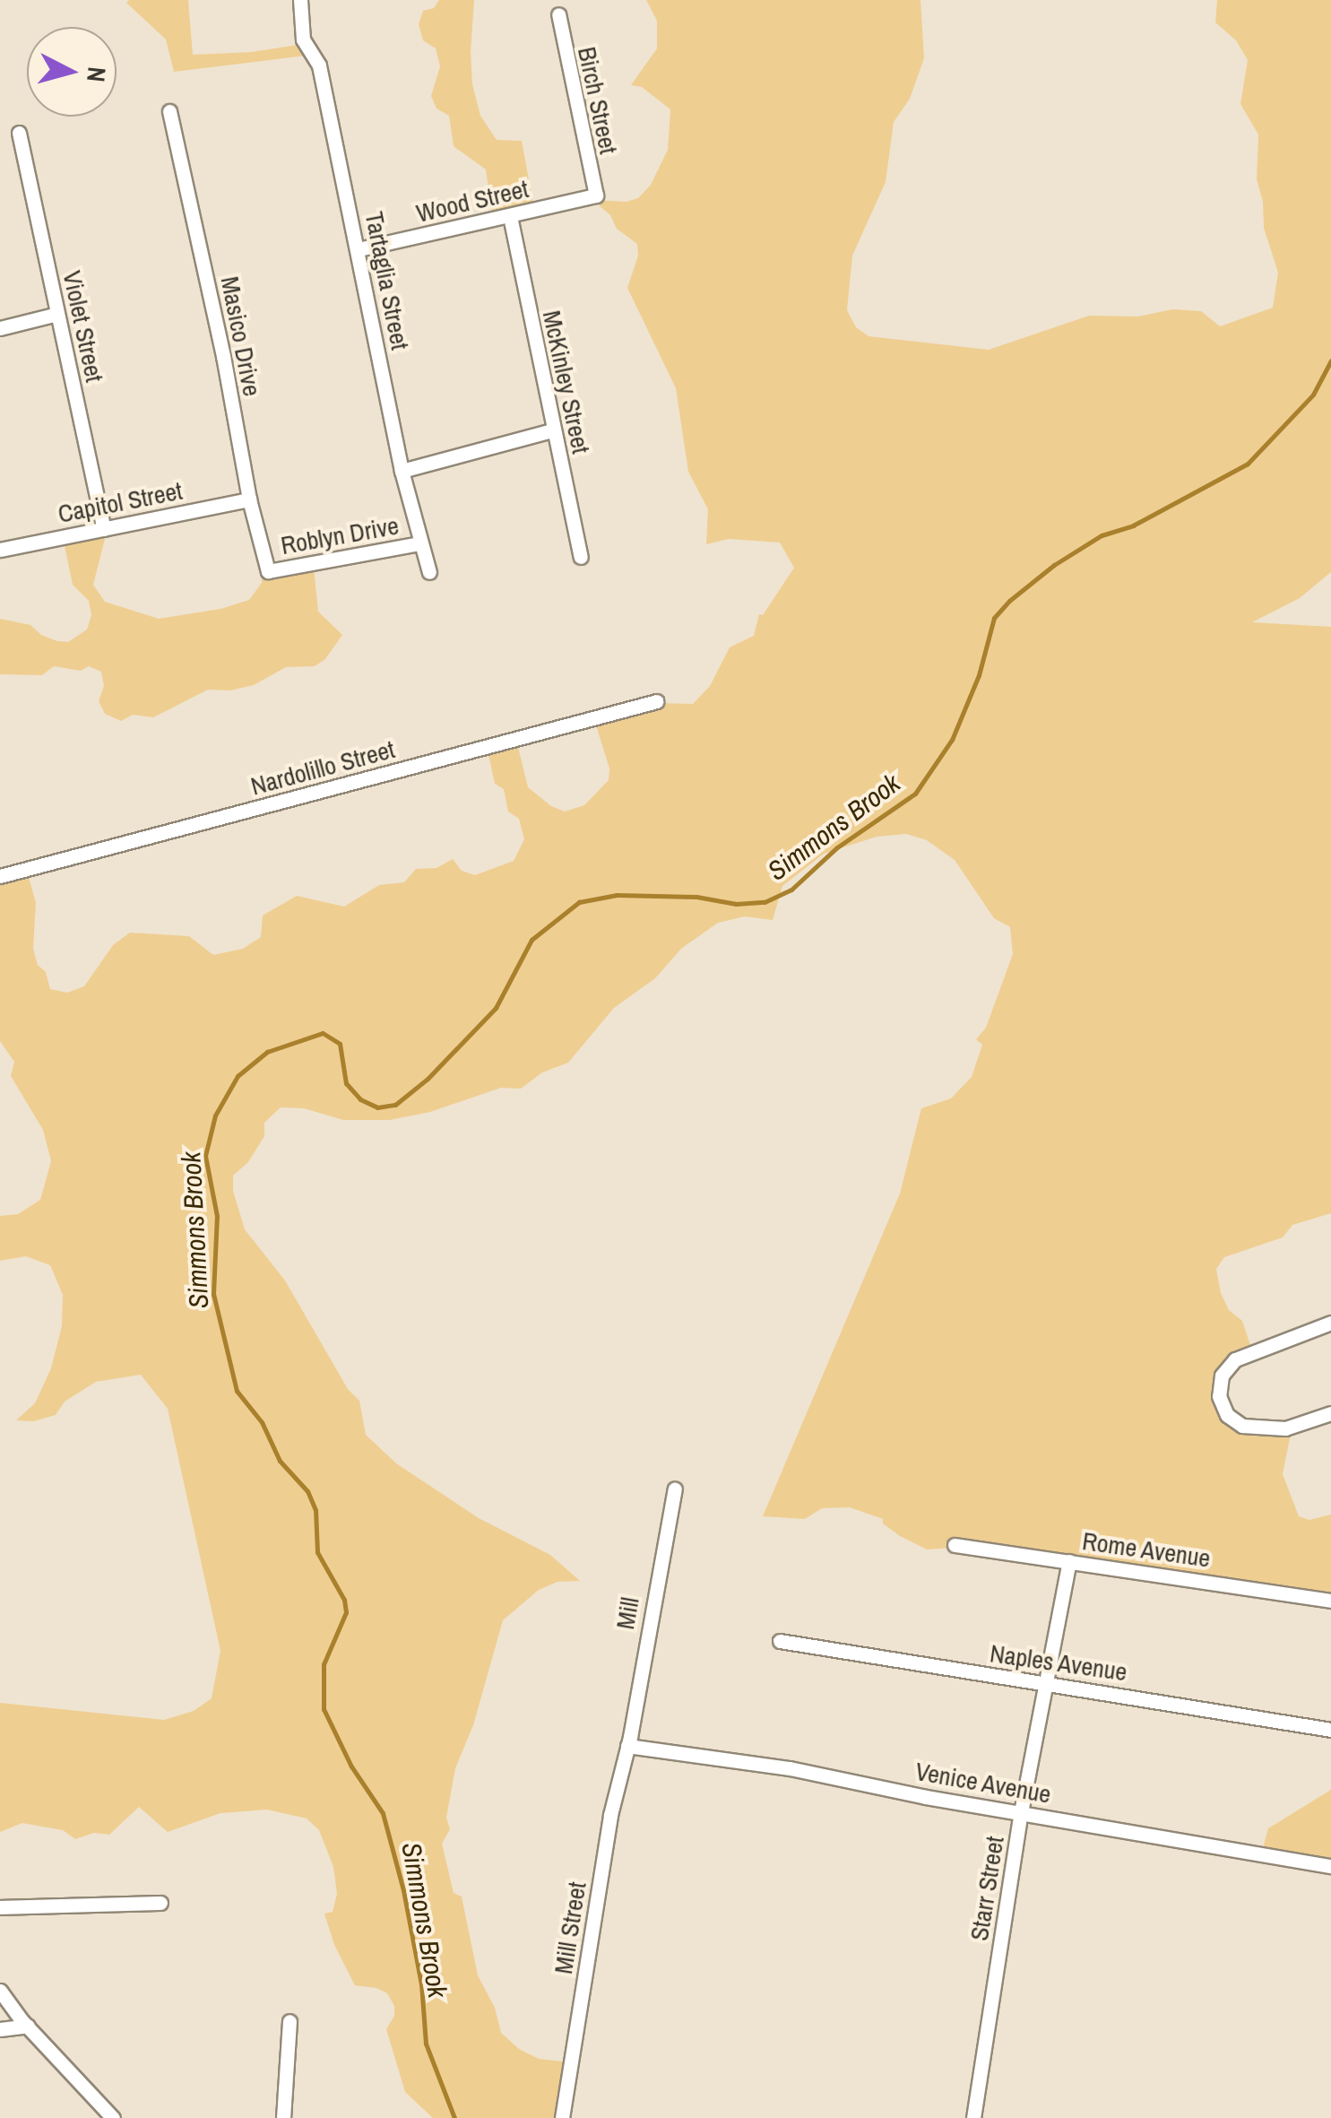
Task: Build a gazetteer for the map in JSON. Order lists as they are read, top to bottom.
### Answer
{
  "streets": {
    "street": [
      "Birch Street",
      "Wood Street",
      "Tartaglia Street",
      "Violet Street",
      "Masico Drive",
      "McKinley Street",
      "Capitol Street",
      "Roblyn Drive",
      "Nardolillo Street",
      "Rome Avenue",
      "Mill",
      "Naples Avenue",
      "Venice Avenue",
      "Starr Street",
      "Mill Street"
    ]
  },
  "crossings": [
    ["Birch Street", "Wood Street"],
    ["Wood Street", "Tartaglia Street"],
    ["Wood Street", "McKinley Street"],
    ["Tartaglia Street", "Roblyn Drive"],
    ["Violet Street", "Capitol Street"],
    ["Masico Drive", "Capitol Street"],
    ["Masico Drive", "Roblyn Drive"],
    ["Rome Avenue", "Starr Street"],
    ["Mill", "Venice Avenue"],
    ["Mill", "Mill Street"],
    ["Naples Avenue", "Starr Street"],
    ["Venice Avenue", "Starr Street"],
    ["Venice Avenue", "Mill Street"]
  ],
  "water": ["Simmons Brook"],
  "north": "right"
}
